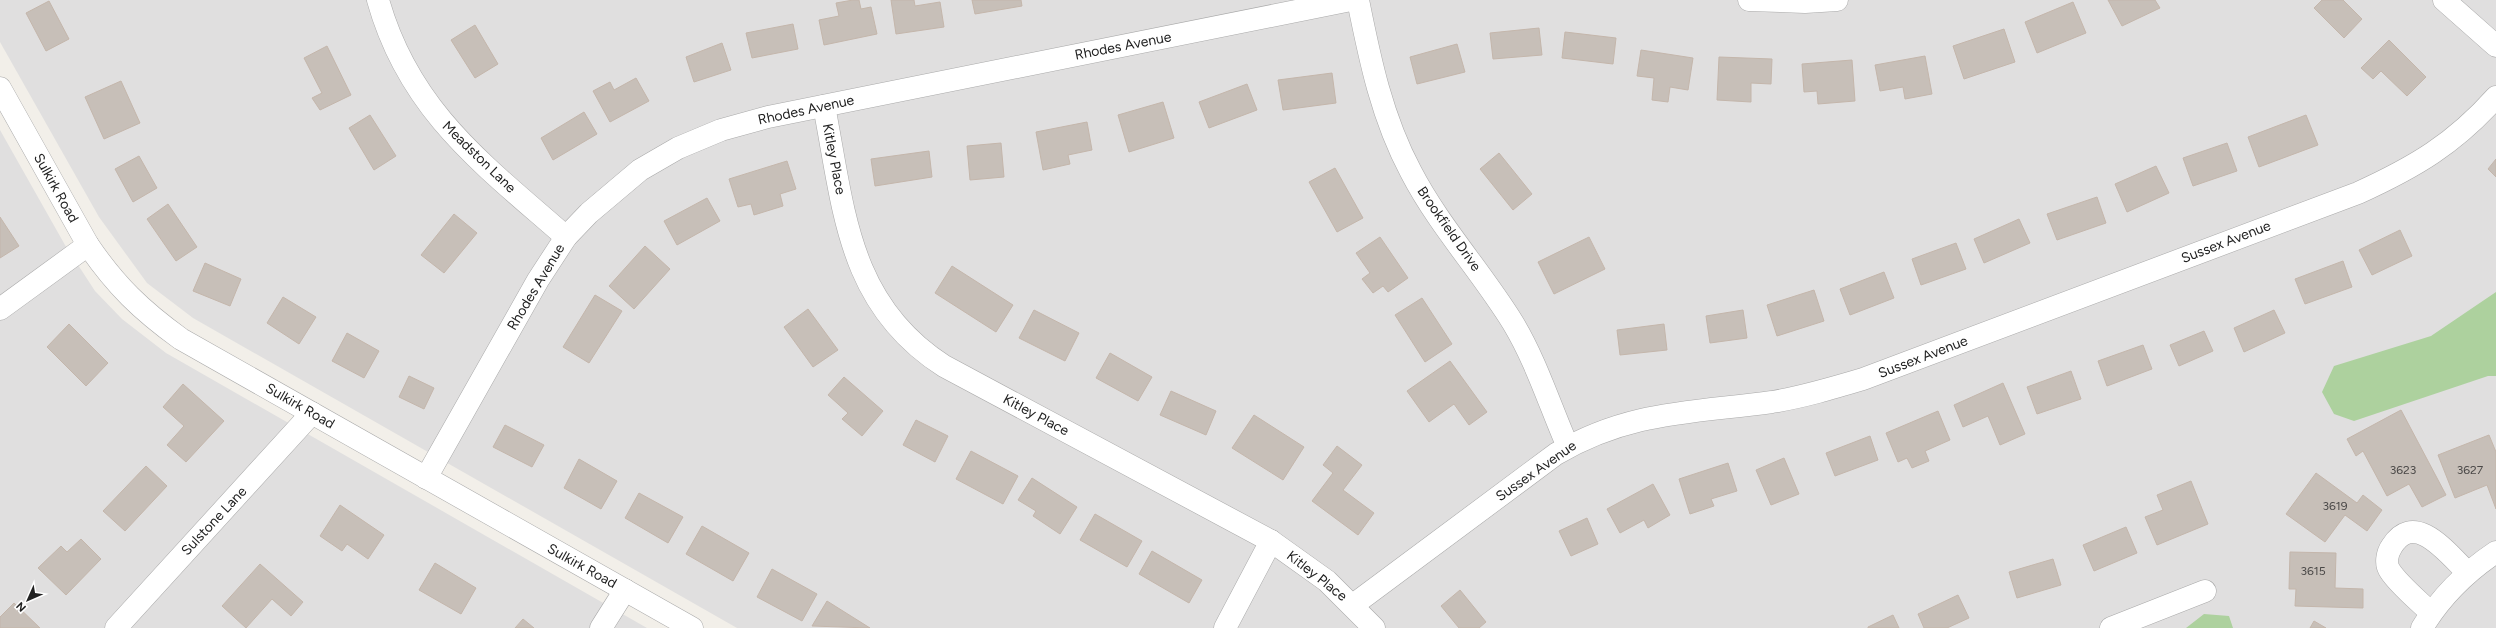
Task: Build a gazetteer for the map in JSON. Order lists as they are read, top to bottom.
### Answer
{
  "streets": {
    "street": [
      "Rhodes Avenue",
      "Meadston Lane",
      "Kitley Place",
      "Sulkirk Road",
      "Brookfield Drive",
      "Sussex Avenue",
      "Sulstone Lane"
    ]
  },
  "crossings": [
    ["Rhodes Avenue", "Meadston Lane"],
    ["Rhodes Avenue", "Kitley Place"],
    ["Rhodes Avenue", "Sulkirk Road"],
    ["Kitley Place", "Sussex Avenue"],
    ["Sulkirk Road", "Sulstone Lane"],
    ["Brookfield Drive", "Sussex Avenue"]
  ],
  "house_numbers": [
    "3623",
    "3627",
    "3619",
    "3615"
  ],
  "north": "bottom left"
}
